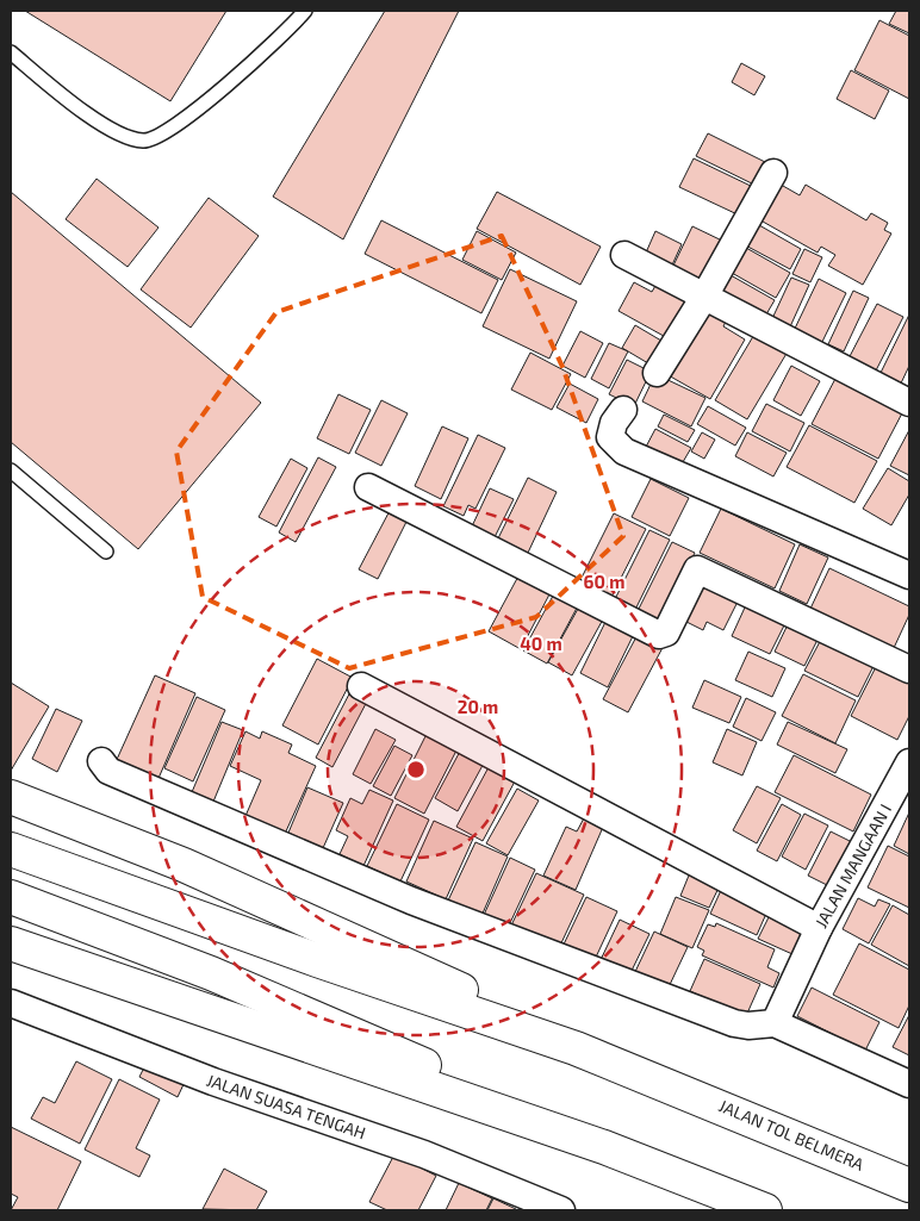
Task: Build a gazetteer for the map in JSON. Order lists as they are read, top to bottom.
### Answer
{
  "streets": {
    "highway": ["JALAN TOL BELMERA"],
    "street": ["JALAN MANGAAN I", "JALAN SUASA TENGAH"]
  },
  "rings": ["60 m", "40 m", "20 m"]
}
